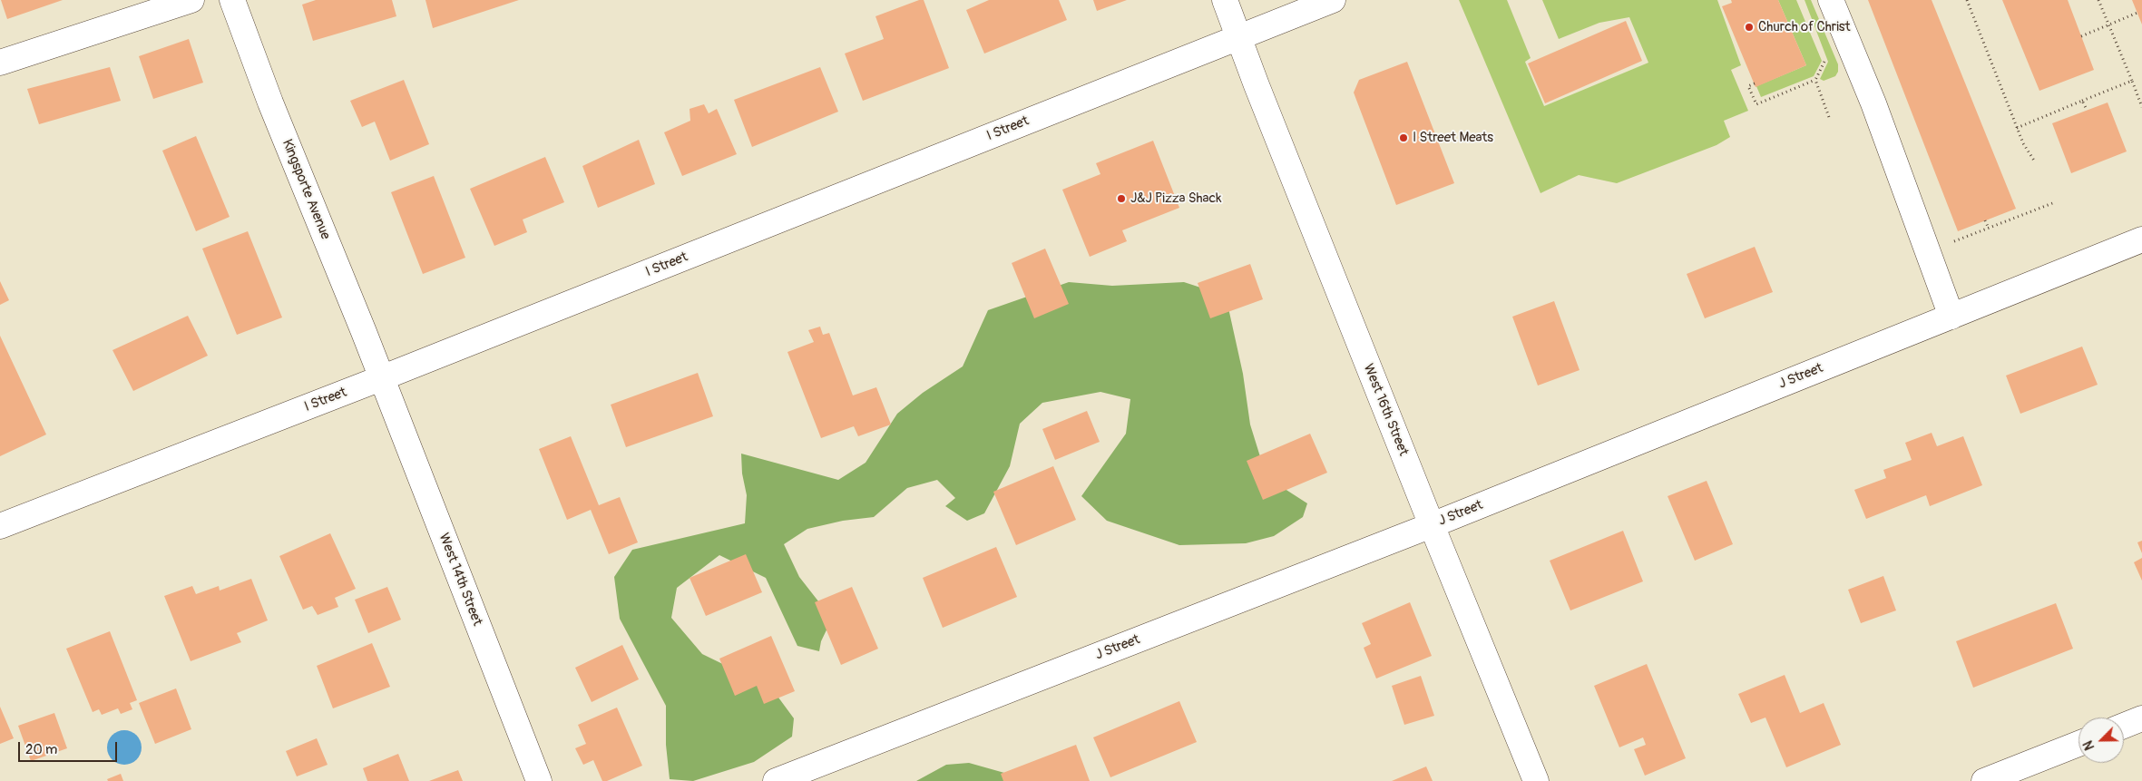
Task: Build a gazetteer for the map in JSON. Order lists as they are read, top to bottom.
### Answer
{
  "streets": {
    "street": [
      "I Street",
      "Kingsporte Avenue",
      "J Street",
      "West 16th Street",
      "West 14th Street"
    ]
  },
  "crossings": [
    ["I Street", "Kingsporte Avenue"],
    ["I Street", "West 16th Street"],
    ["I Street", "West 14th Street"],
    ["Kingsporte Avenue", "West 14th Street"],
    ["J Street", "West 16th Street"]
  ],
  "places": ["Church of Christ", "I Street Meats", "J&J Pizza Shack"],
  "scale_bar": "20 m",
  "north": "bottom left"
}
